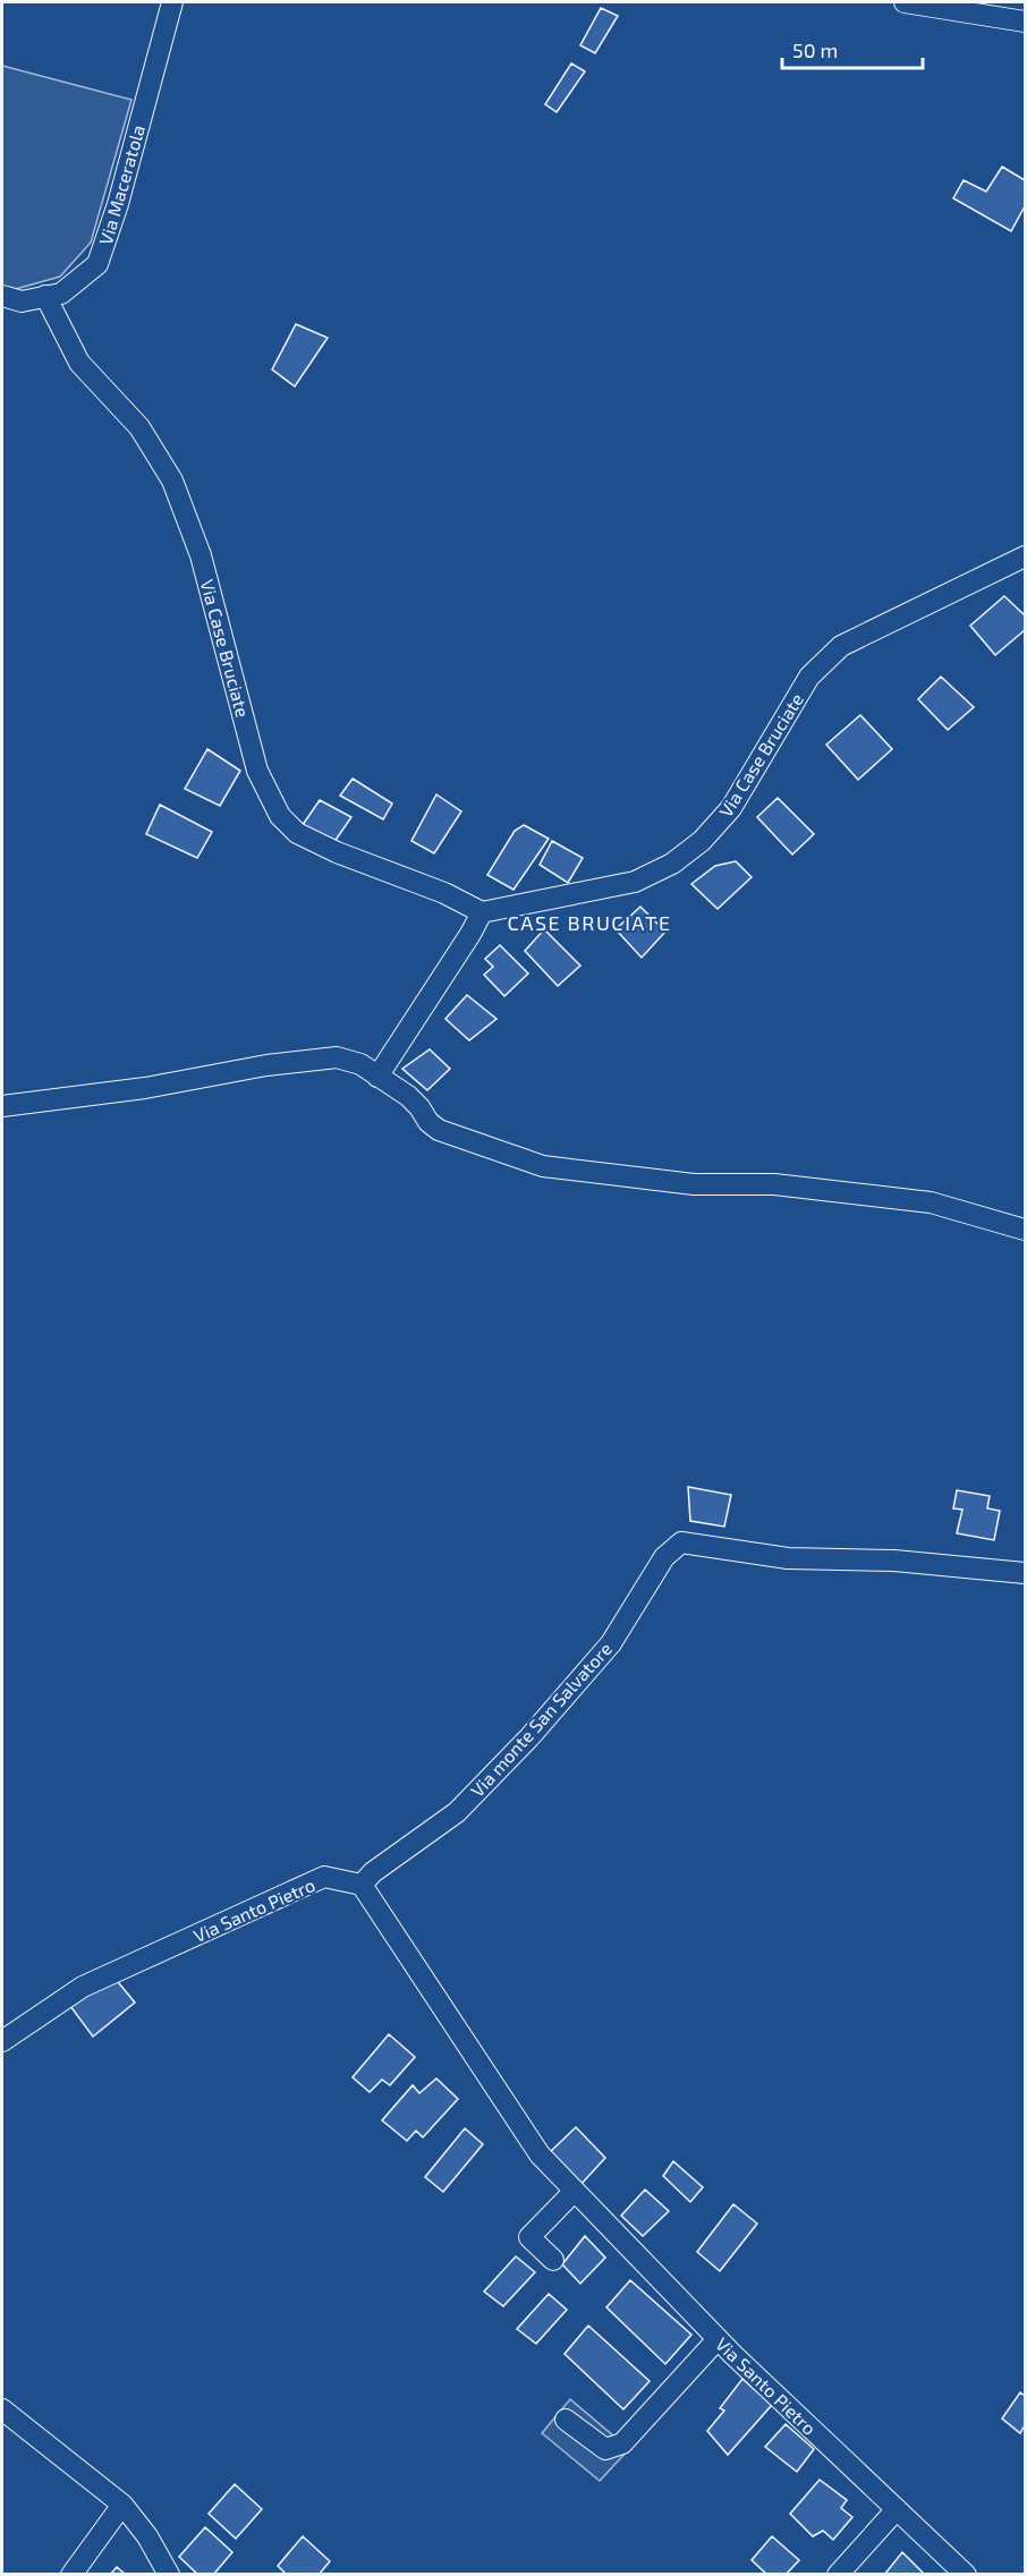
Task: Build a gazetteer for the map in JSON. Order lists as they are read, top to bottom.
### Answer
{
  "streets": {
    "street": [
      "Via Maceratola",
      "Via Case Bruciate",
      "Via monte San Salvatore",
      "Via Santo Pietro"
    ]
  },
  "crossings": [
    ["Via Maceratola", "Via Case Bruciate"],
    ["Via monte San Salvatore", "Via Santo Pietro"]
  ],
  "districts": ["CASE BRUCIATE"],
  "scale_bar": "50 m"
}
